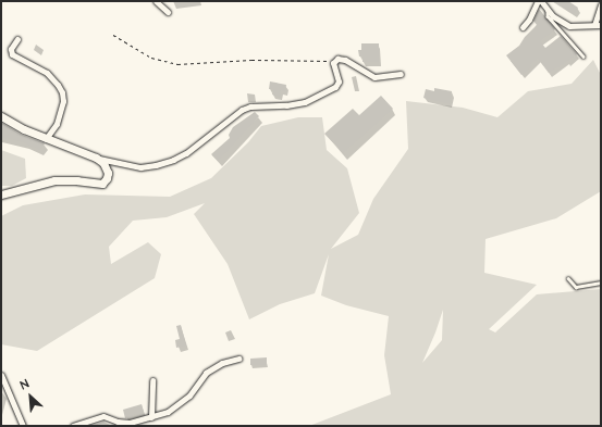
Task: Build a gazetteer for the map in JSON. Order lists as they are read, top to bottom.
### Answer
{
  "north": "top left"
}
